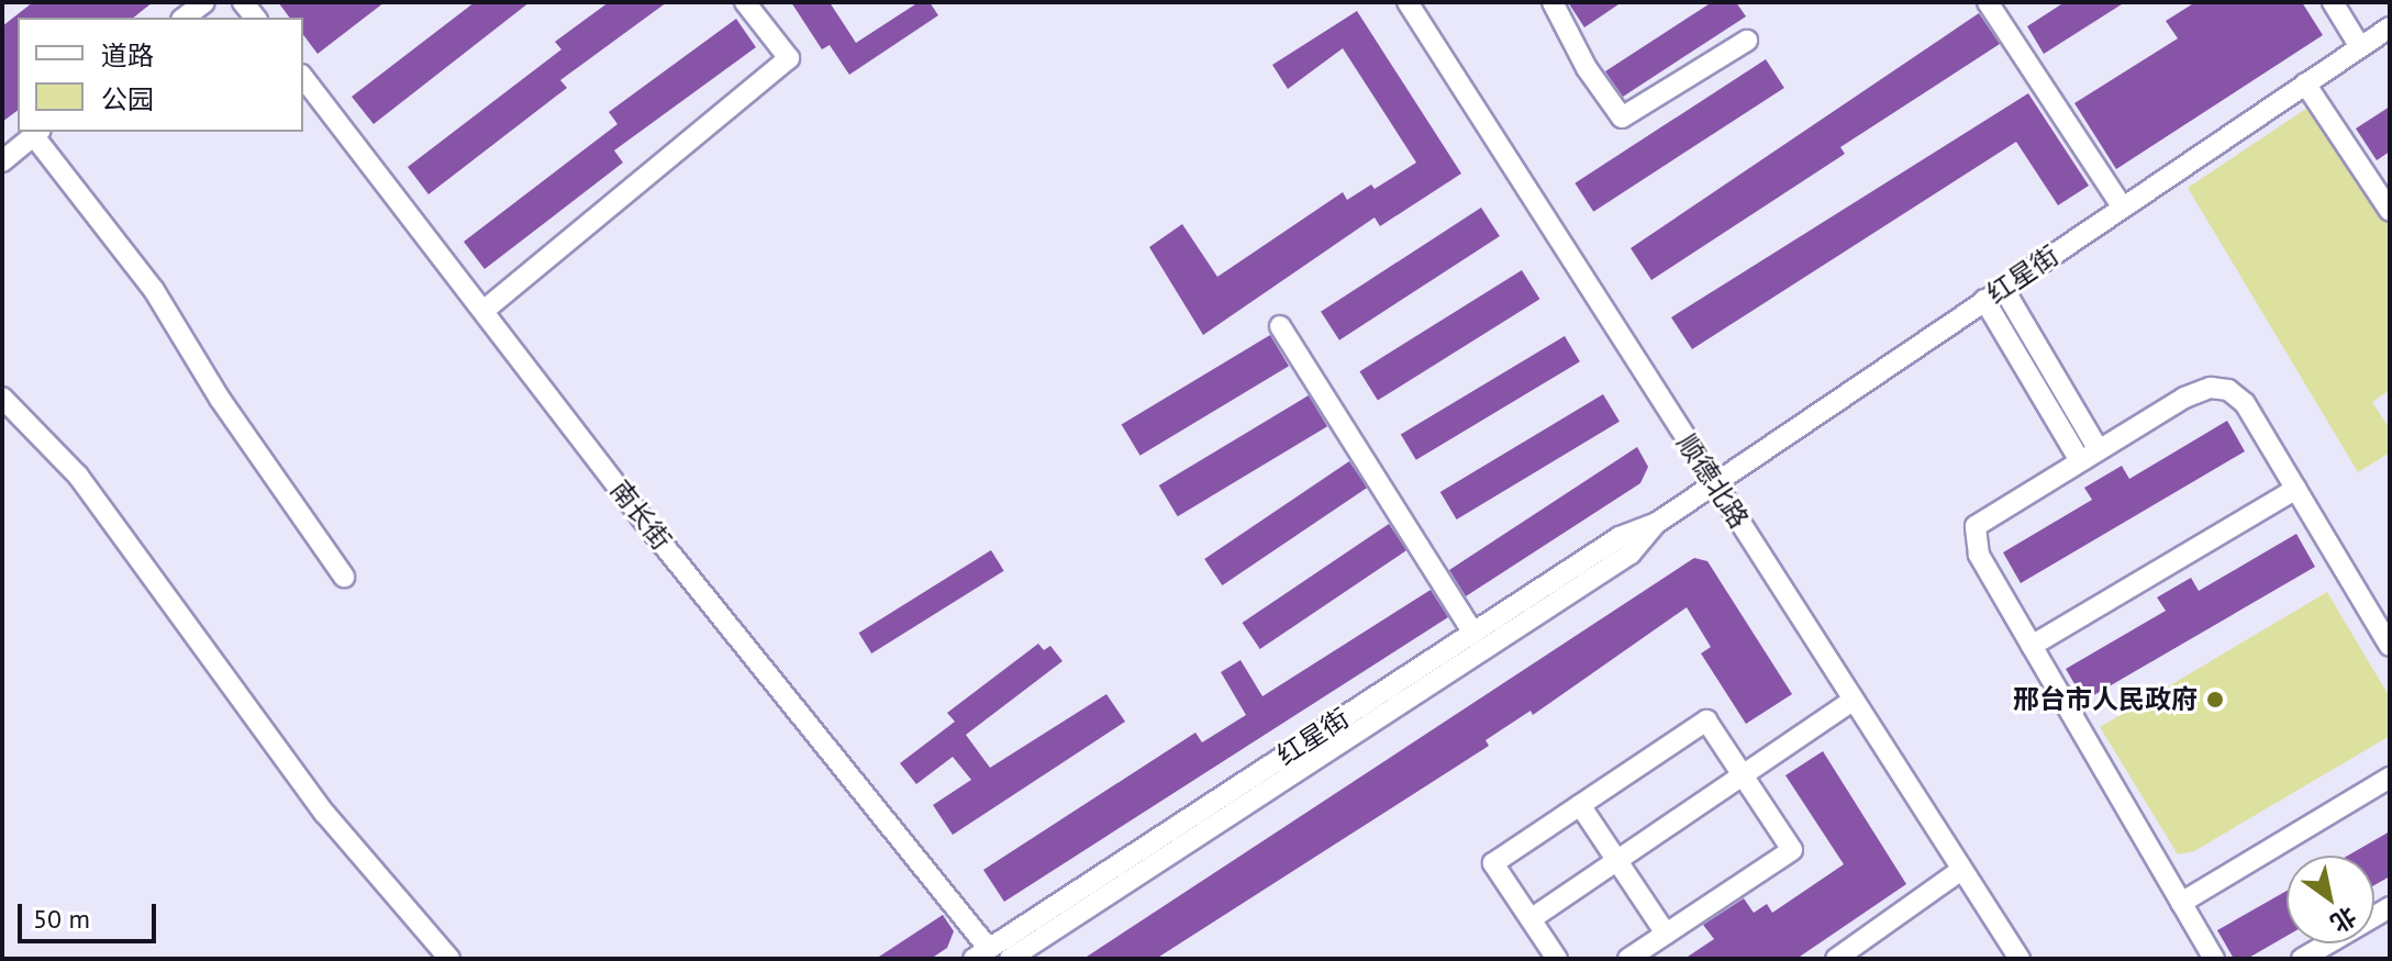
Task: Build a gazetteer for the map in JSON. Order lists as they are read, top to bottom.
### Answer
{
  "streets": {
    "street": ["红星街", "顺德北路", "南长街"]
  },
  "crossings": [
    ["红星街", "顺德北路"],
    ["红星街", "南长街"]
  ],
  "places": ["邢台市人民政府"],
  "legend": ["道路", "公园"],
  "scale_bar": "50 m",
  "north": "bottom right"
}
